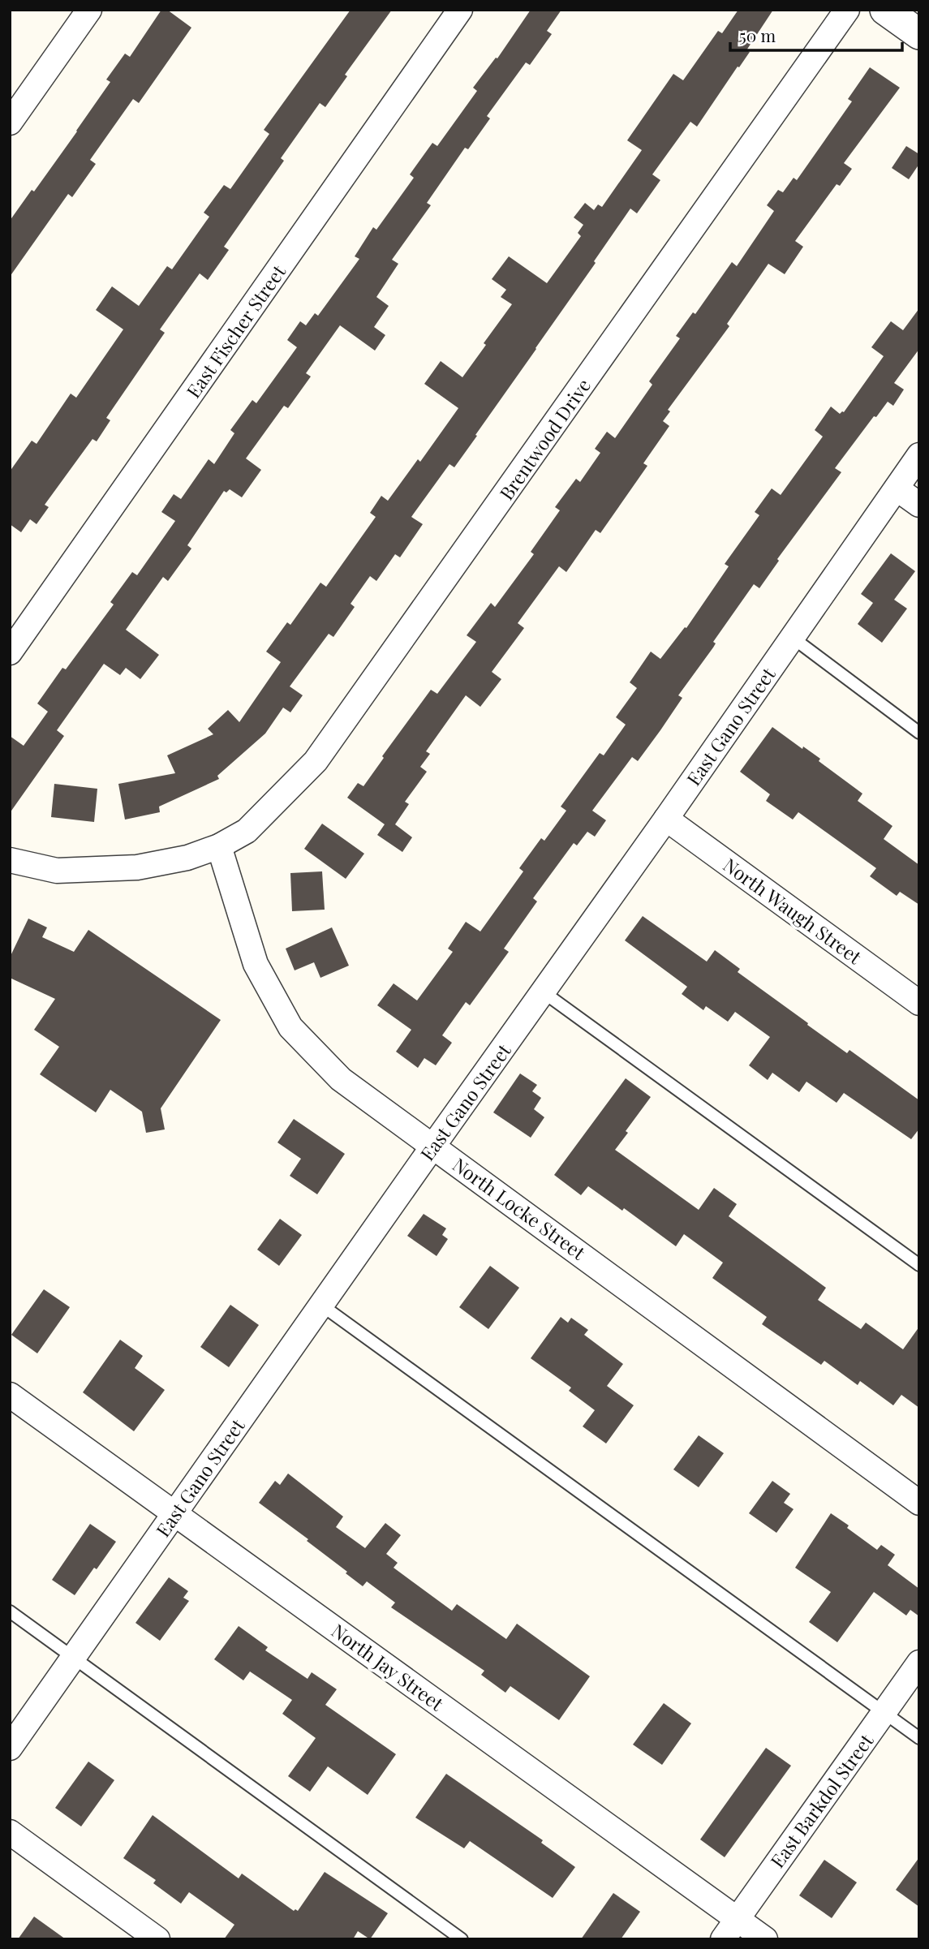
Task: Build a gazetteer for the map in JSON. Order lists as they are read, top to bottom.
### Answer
{
  "streets": {
    "street": [
      "East Fischer Street",
      "Brentwood Drive",
      "East Gano Street",
      "North Waugh Street",
      "North Locke Street",
      "North Jay Street",
      "East Barkdol Street"
    ]
  },
  "crossings": [
    ["Brentwood Drive", "North Locke Street"],
    ["East Gano Street", "North Waugh Street"],
    ["East Gano Street", "North Locke Street"],
    ["East Gano Street", "North Jay Street"],
    ["North Jay Street", "East Barkdol Street"]
  ],
  "scale_bar": "50 m"
}
